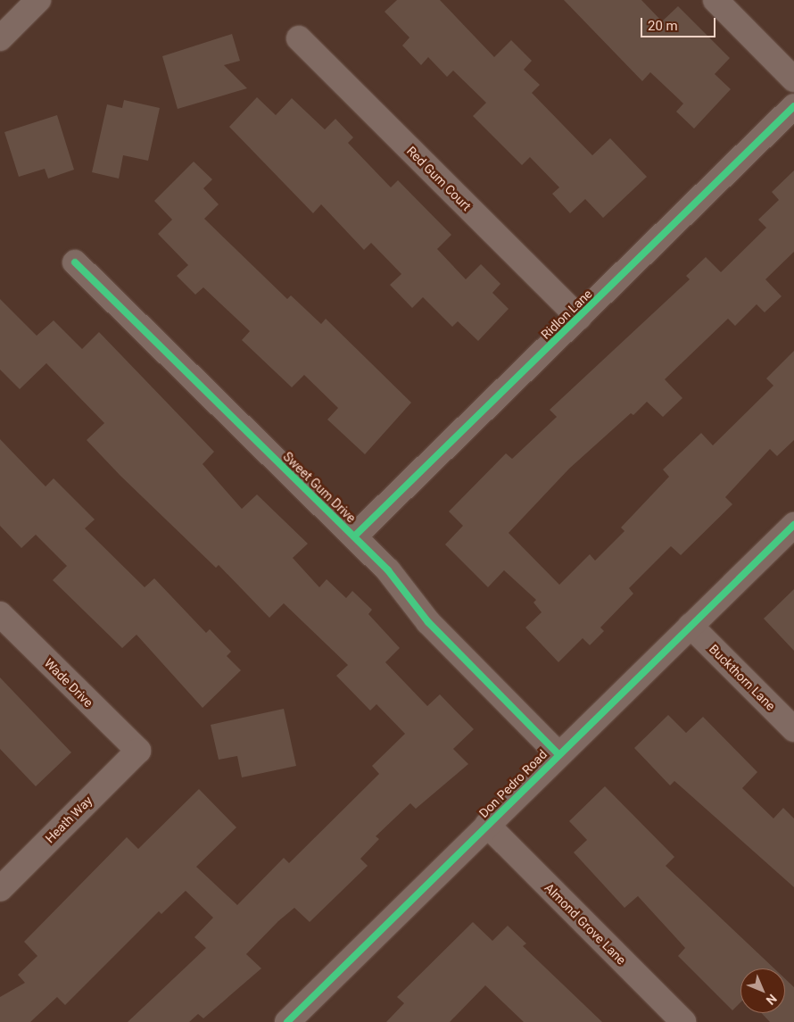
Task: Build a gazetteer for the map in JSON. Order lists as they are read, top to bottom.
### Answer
{
  "streets": {
    "street": [
      "Red Gum Court",
      "Ridlon Lane",
      "Sweet Gum Drive",
      "Buckthorn Lane",
      "Wade Drive",
      "Don Pedro Road",
      "Heath Way",
      "Almond Grove Lane"
    ]
  },
  "crossings": [
    ["Red Gum Court", "Ridlon Lane"],
    ["Ridlon Lane", "Sweet Gum Drive"],
    ["Sweet Gum Drive", "Don Pedro Road"],
    ["Buckthorn Lane", "Don Pedro Road"],
    ["Wade Drive", "Heath Way"],
    ["Don Pedro Road", "Almond Grove Lane"]
  ],
  "scale_bar": "20 m",
  "north": "bottom right"
}
